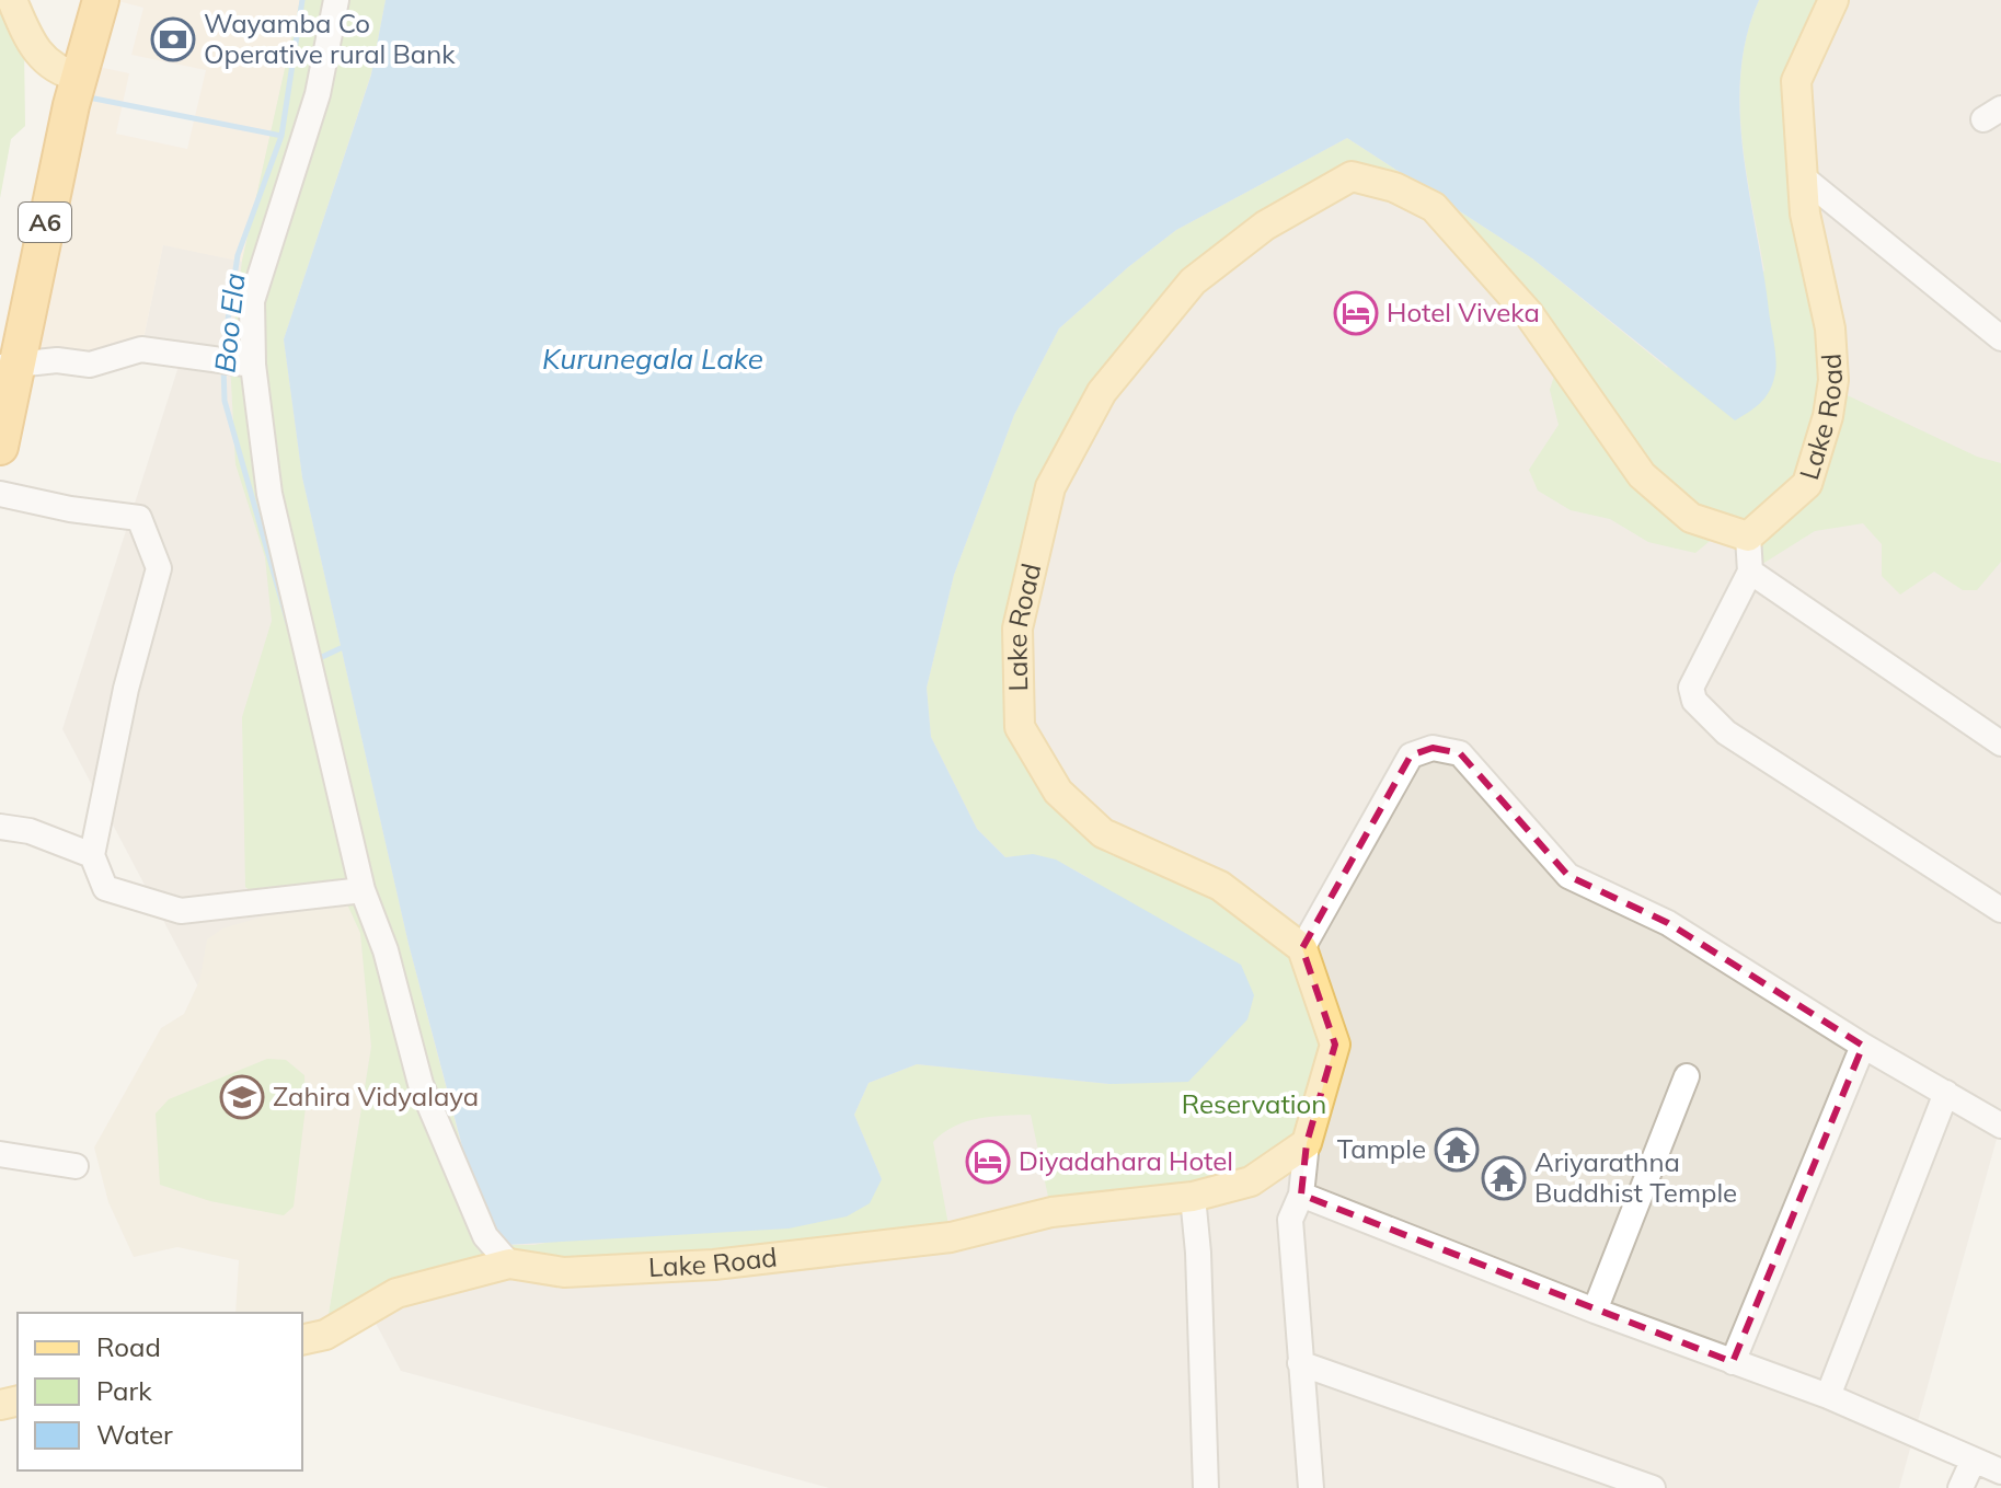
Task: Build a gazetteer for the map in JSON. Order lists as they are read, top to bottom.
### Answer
{
  "streets": {
    "highway": ["A6"],
    "main road": ["Lake Road"]
  },
  "water": ["Boo Ela", "Kurunegala Lake"],
  "parks": ["Reservation"],
  "places": {
    "bank": ["Wayamba Co Operative rural Bank"],
    "hotel": ["Hotel Viveka", "Diyadahara Hotel"],
    "school or university": ["Zahira Vidyalaya"],
    "temple": ["Tample", "Ariyarathna Buddhist Temple"]
  },
  "legend": ["Road", "Park", "Water"]
}
